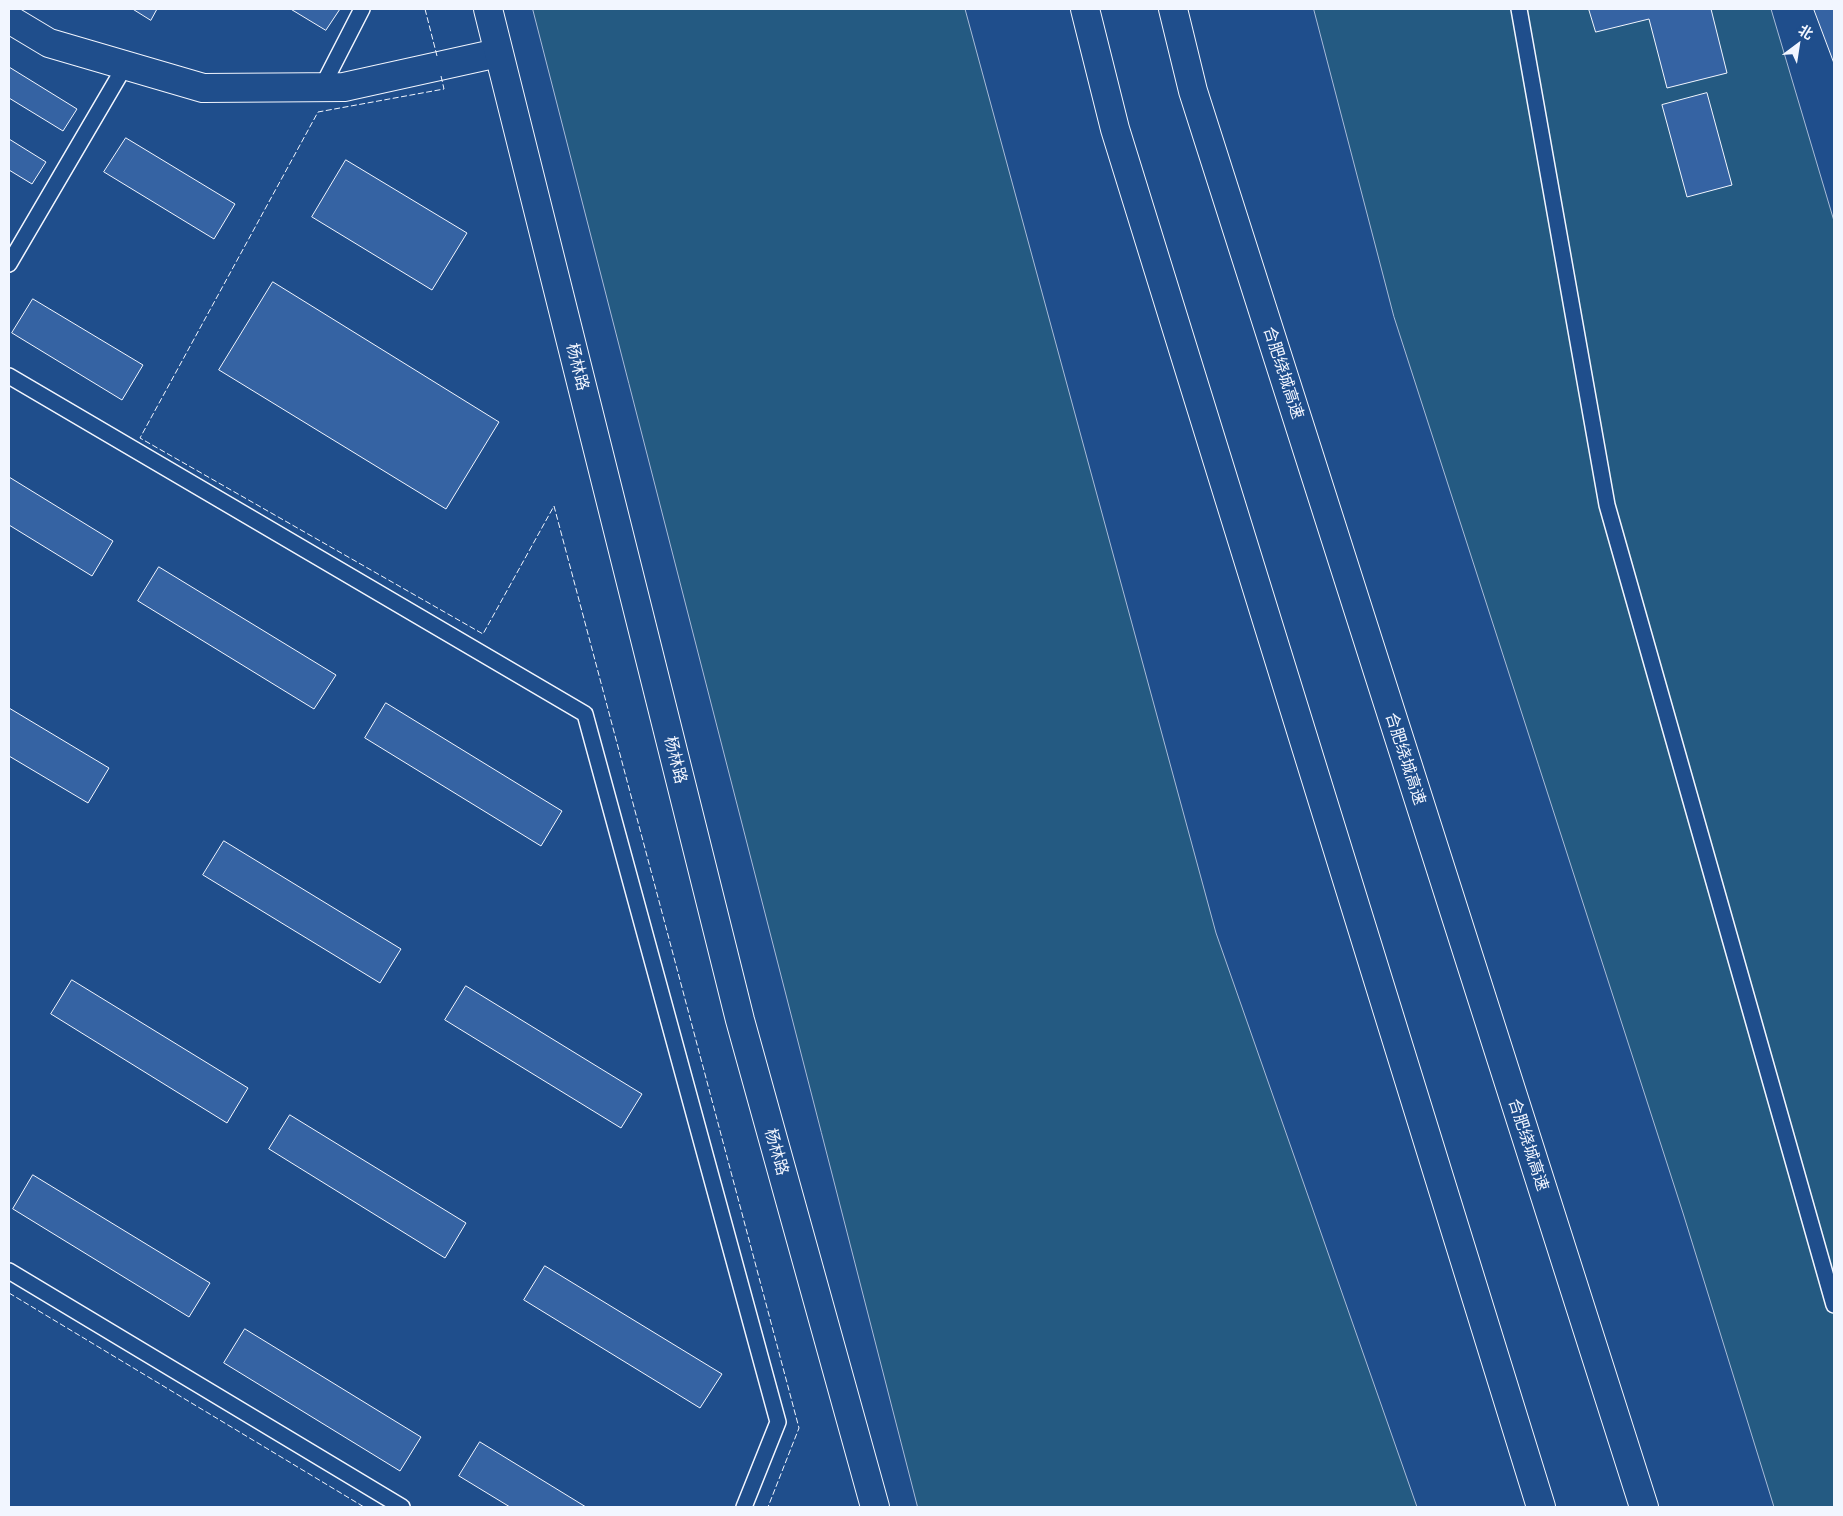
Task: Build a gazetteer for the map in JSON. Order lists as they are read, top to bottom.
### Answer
{
  "streets": {
    "main road": ["杨林路", "合肥绕城高速"]
  },
  "north": "top right"
}
